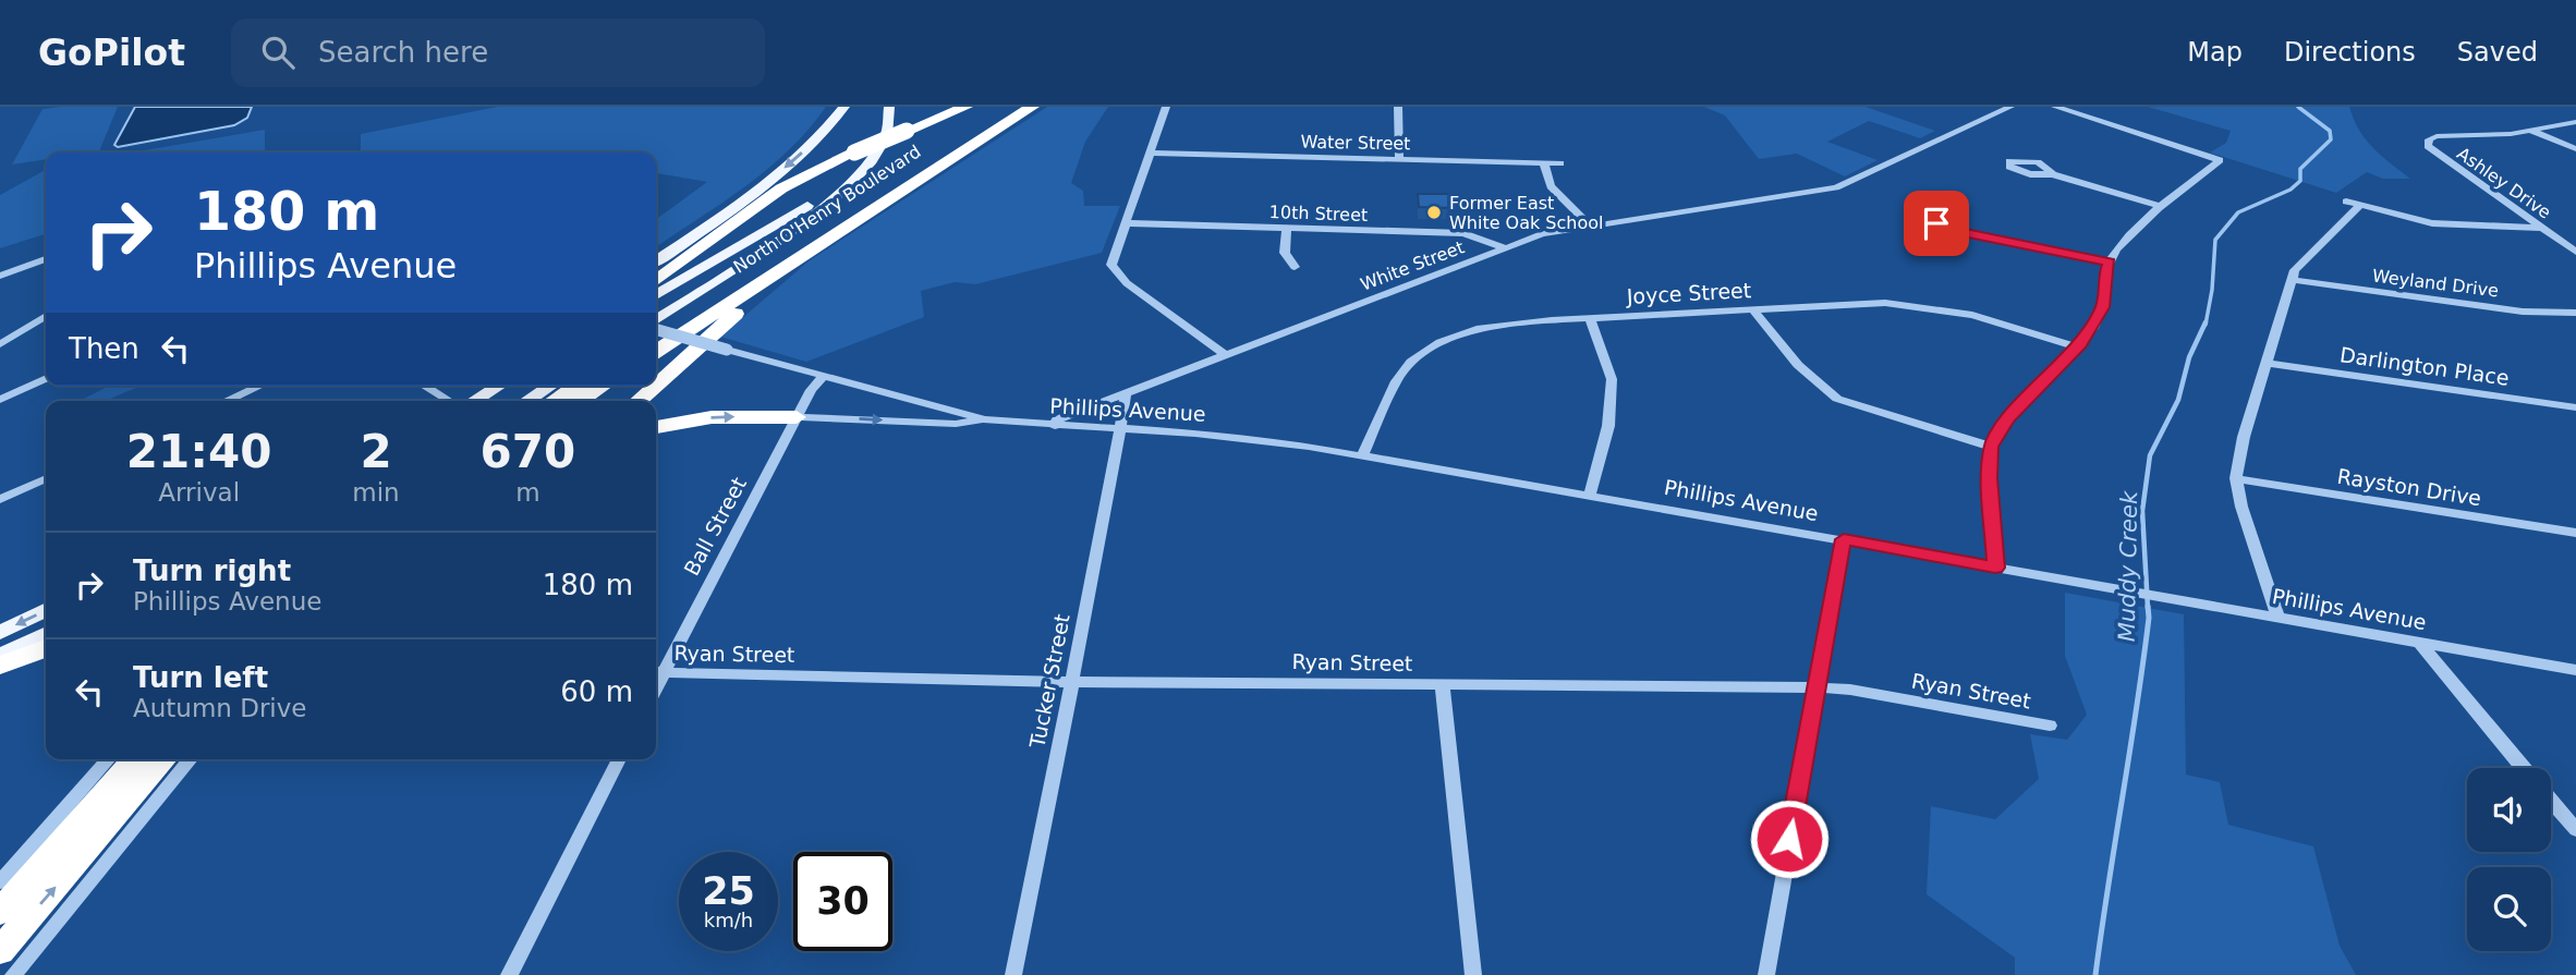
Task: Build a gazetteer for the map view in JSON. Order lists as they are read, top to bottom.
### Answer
{
  "streets": {
    "highway": ["North O'Henry Boulevard"],
    "street": [
      "Water Street",
      "Ashley Drive",
      "10th Street",
      "White Street",
      "Weyland Drive",
      "Joyce Street",
      "Darlington Place",
      "Phillips Avenue",
      "Rayston Drive",
      "Ball Street",
      "Ryan Street",
      "Tucker Street"
    ]
  },
  "crossings": [
    ["10th Street", "White Street"],
    ["White Street", "Phillips Avenue"],
    ["White Street", "Tucker Street"],
    ["Joyce Street", "Phillips Avenue"],
    ["Phillips Avenue", "Ball Street"],
    ["Phillips Avenue", "Tucker Street"],
    ["Ball Street", "Ryan Street"],
    ["Ryan Street", "Tucker Street"]
  ],
  "water": ["Muddy Creek"],
  "places": ["Former East White Oak School"],
  "page": {
    "header": "GoPilot",
    "search": "Search here",
    "nav": ["Map", "Directions", "Saved"],
    "turn": ["180 m", "Phillips Avenue"],
    "then": "Then",
    "eta": [
      "21:40",
      "Arrival",
      "2",
      "min",
      "670",
      "m"
    ],
    "list": [
      {
        "name": "Turn right",
        "note": "Phillips Avenue",
        "value": "180 m"
      },
      {
        "name": "Turn left",
        "note": "Autumn Drive",
        "value": "60 m"
      }
    ],
    "speed": "25 km/h",
    "limit": "30"
  }
}
